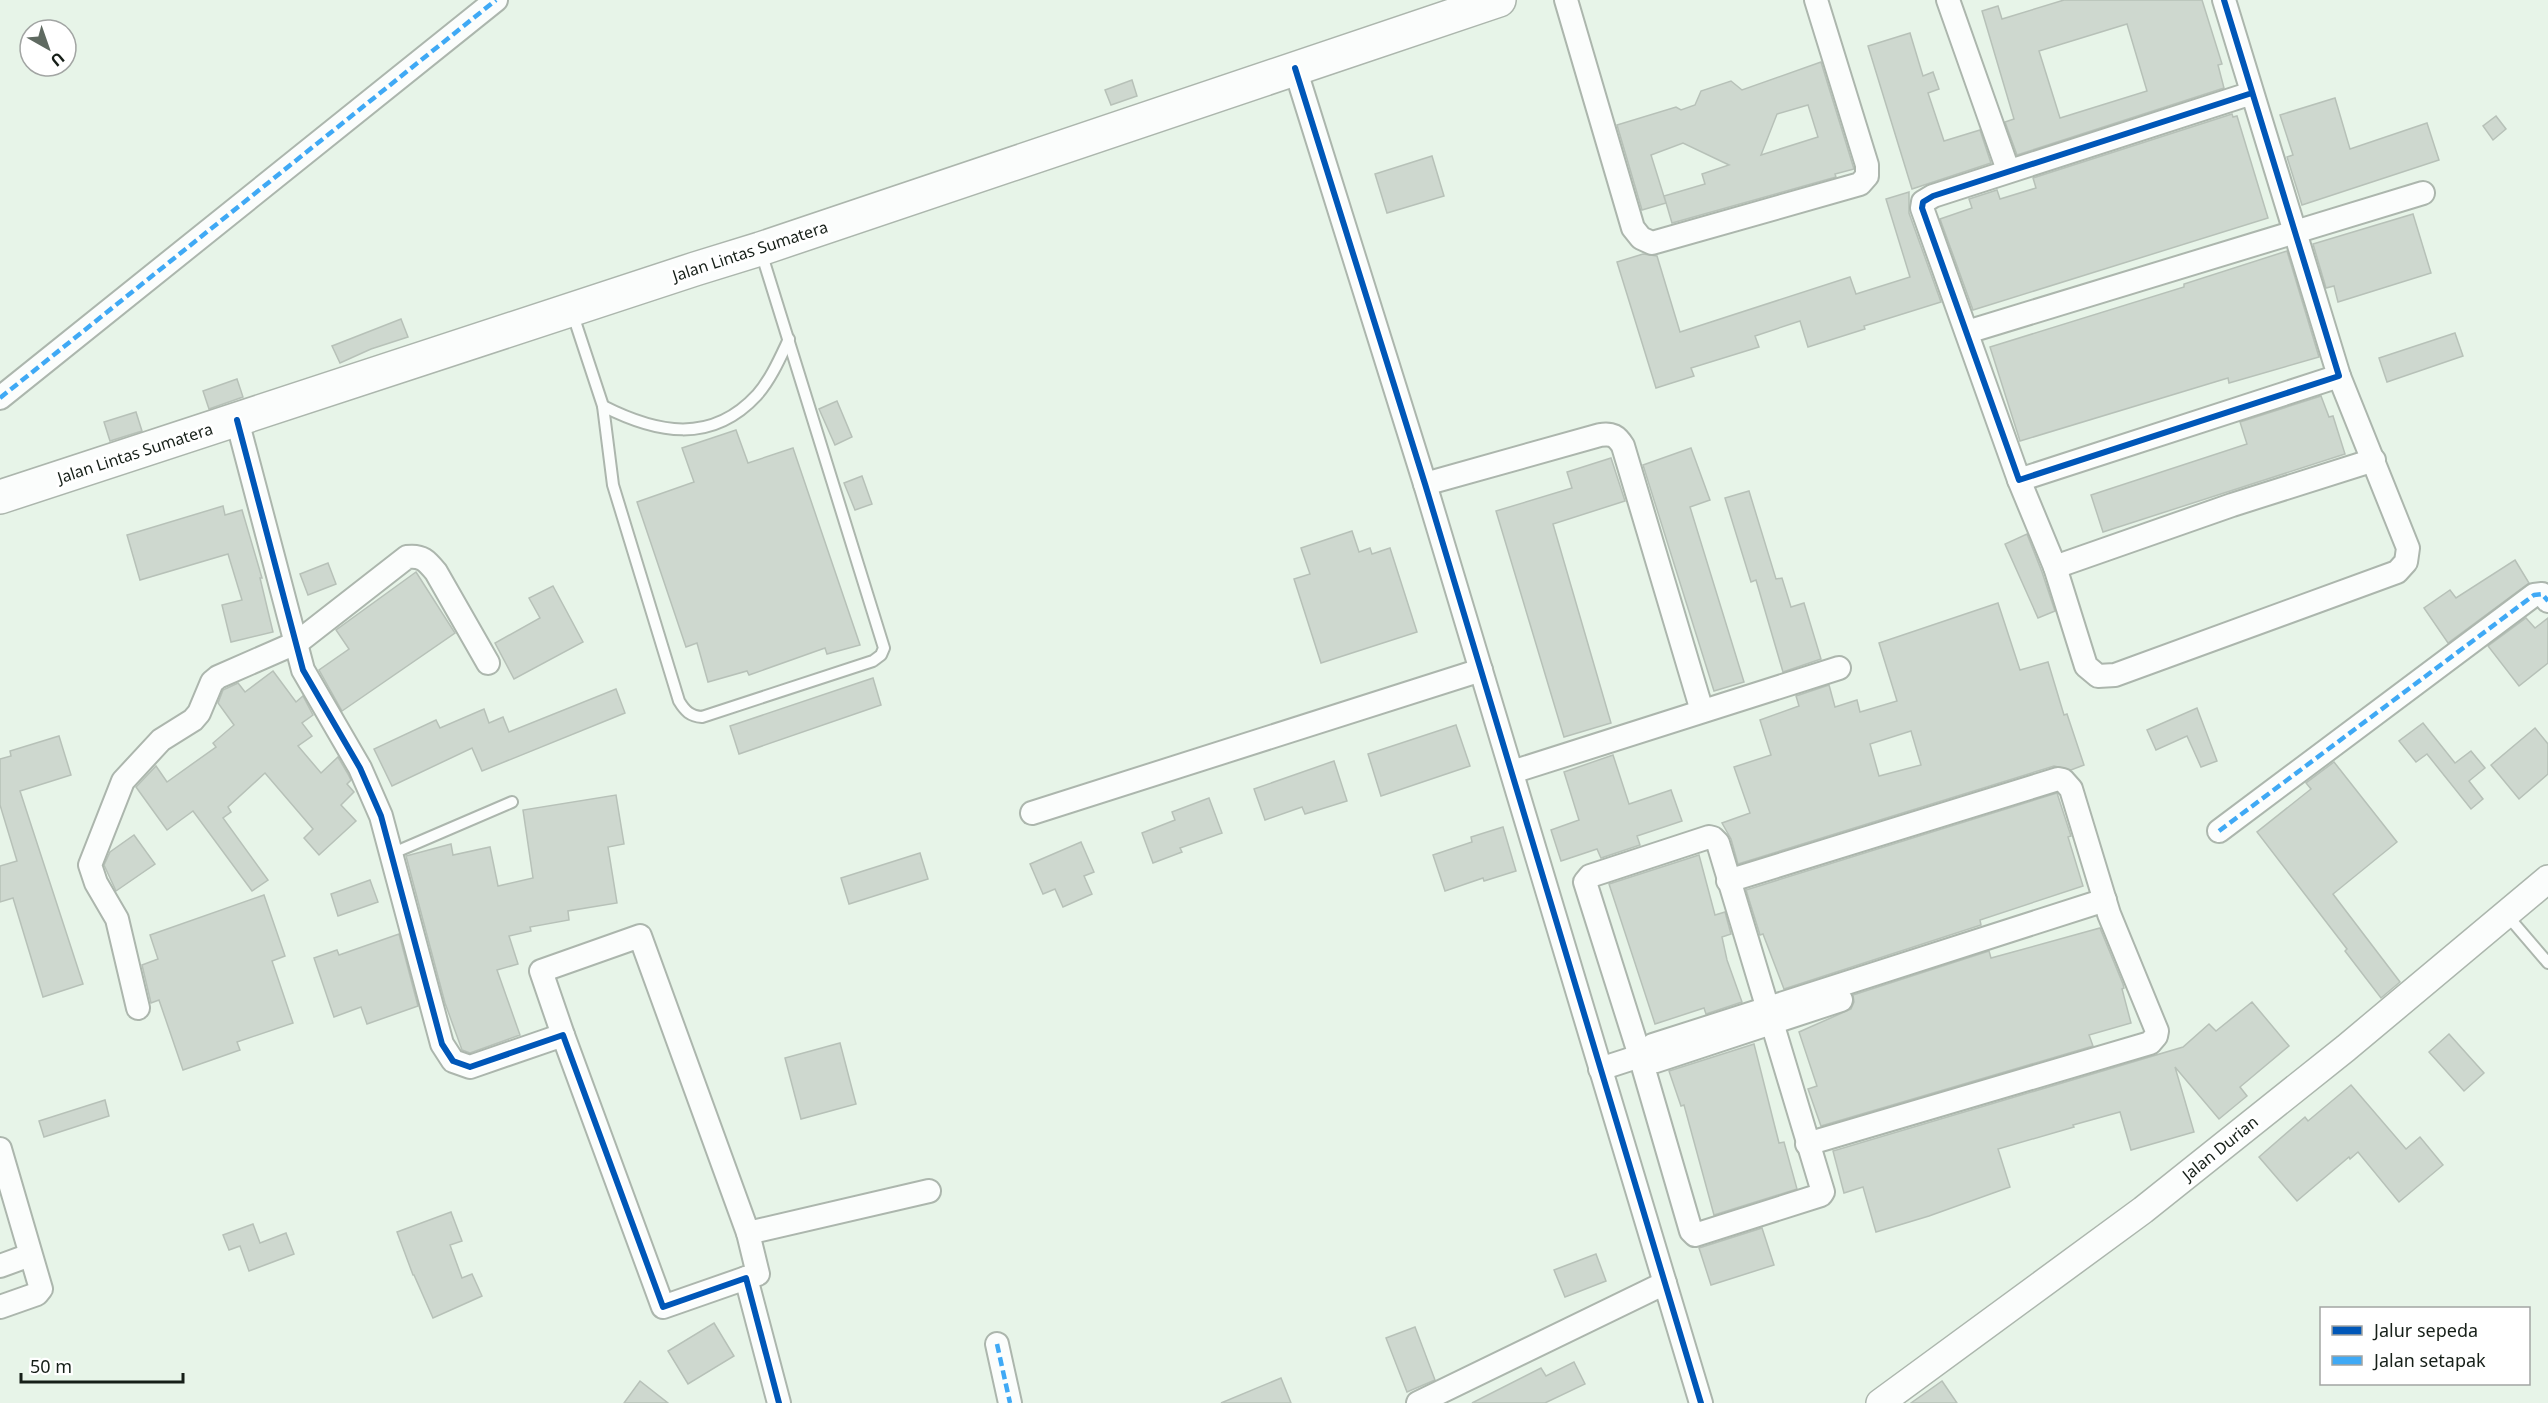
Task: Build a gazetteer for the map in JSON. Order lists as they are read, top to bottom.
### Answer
{
  "streets": {
    "highway": ["Jalan Lintas Sumatera"],
    "street": ["Jalan Durian"]
  },
  "legend": ["Jalur sepeda", "Jalan setapak"],
  "scale_bar": "50 m",
  "north": "bottom right"
}
